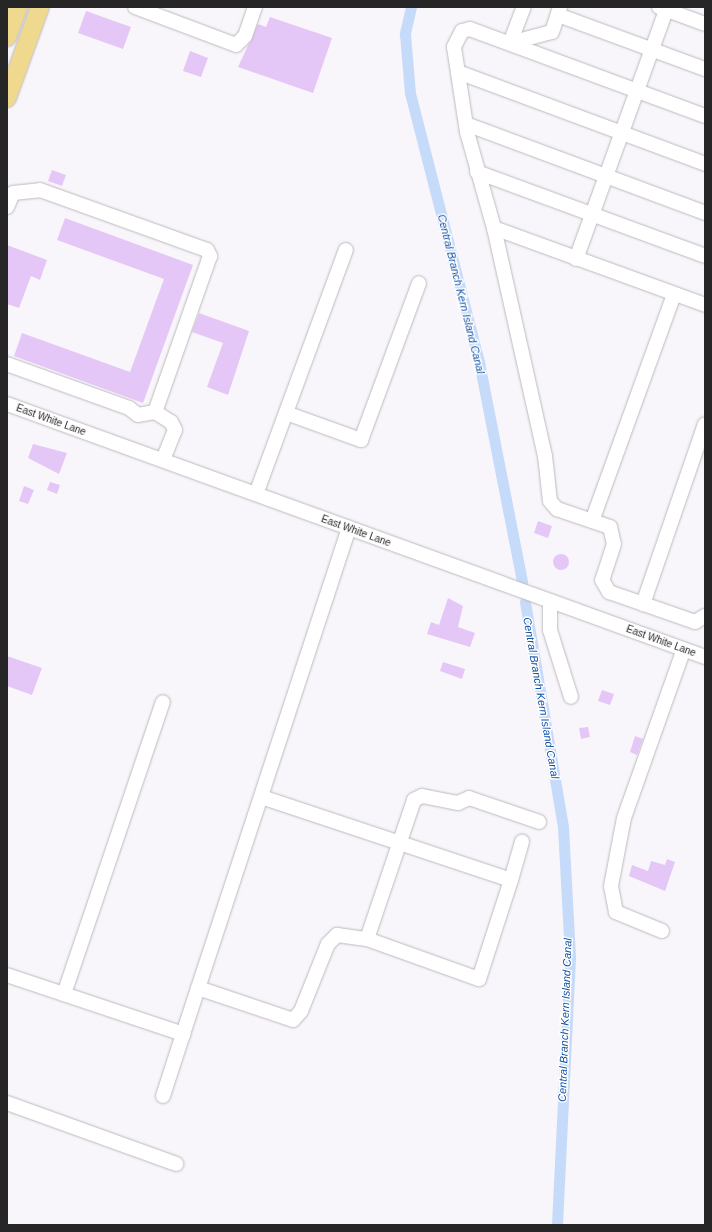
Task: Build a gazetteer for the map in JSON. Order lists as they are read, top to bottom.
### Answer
{
  "streets": {
    "street": ["East White Lane"]
  },
  "water": ["Central Branch Kern Island Canal"]
}
